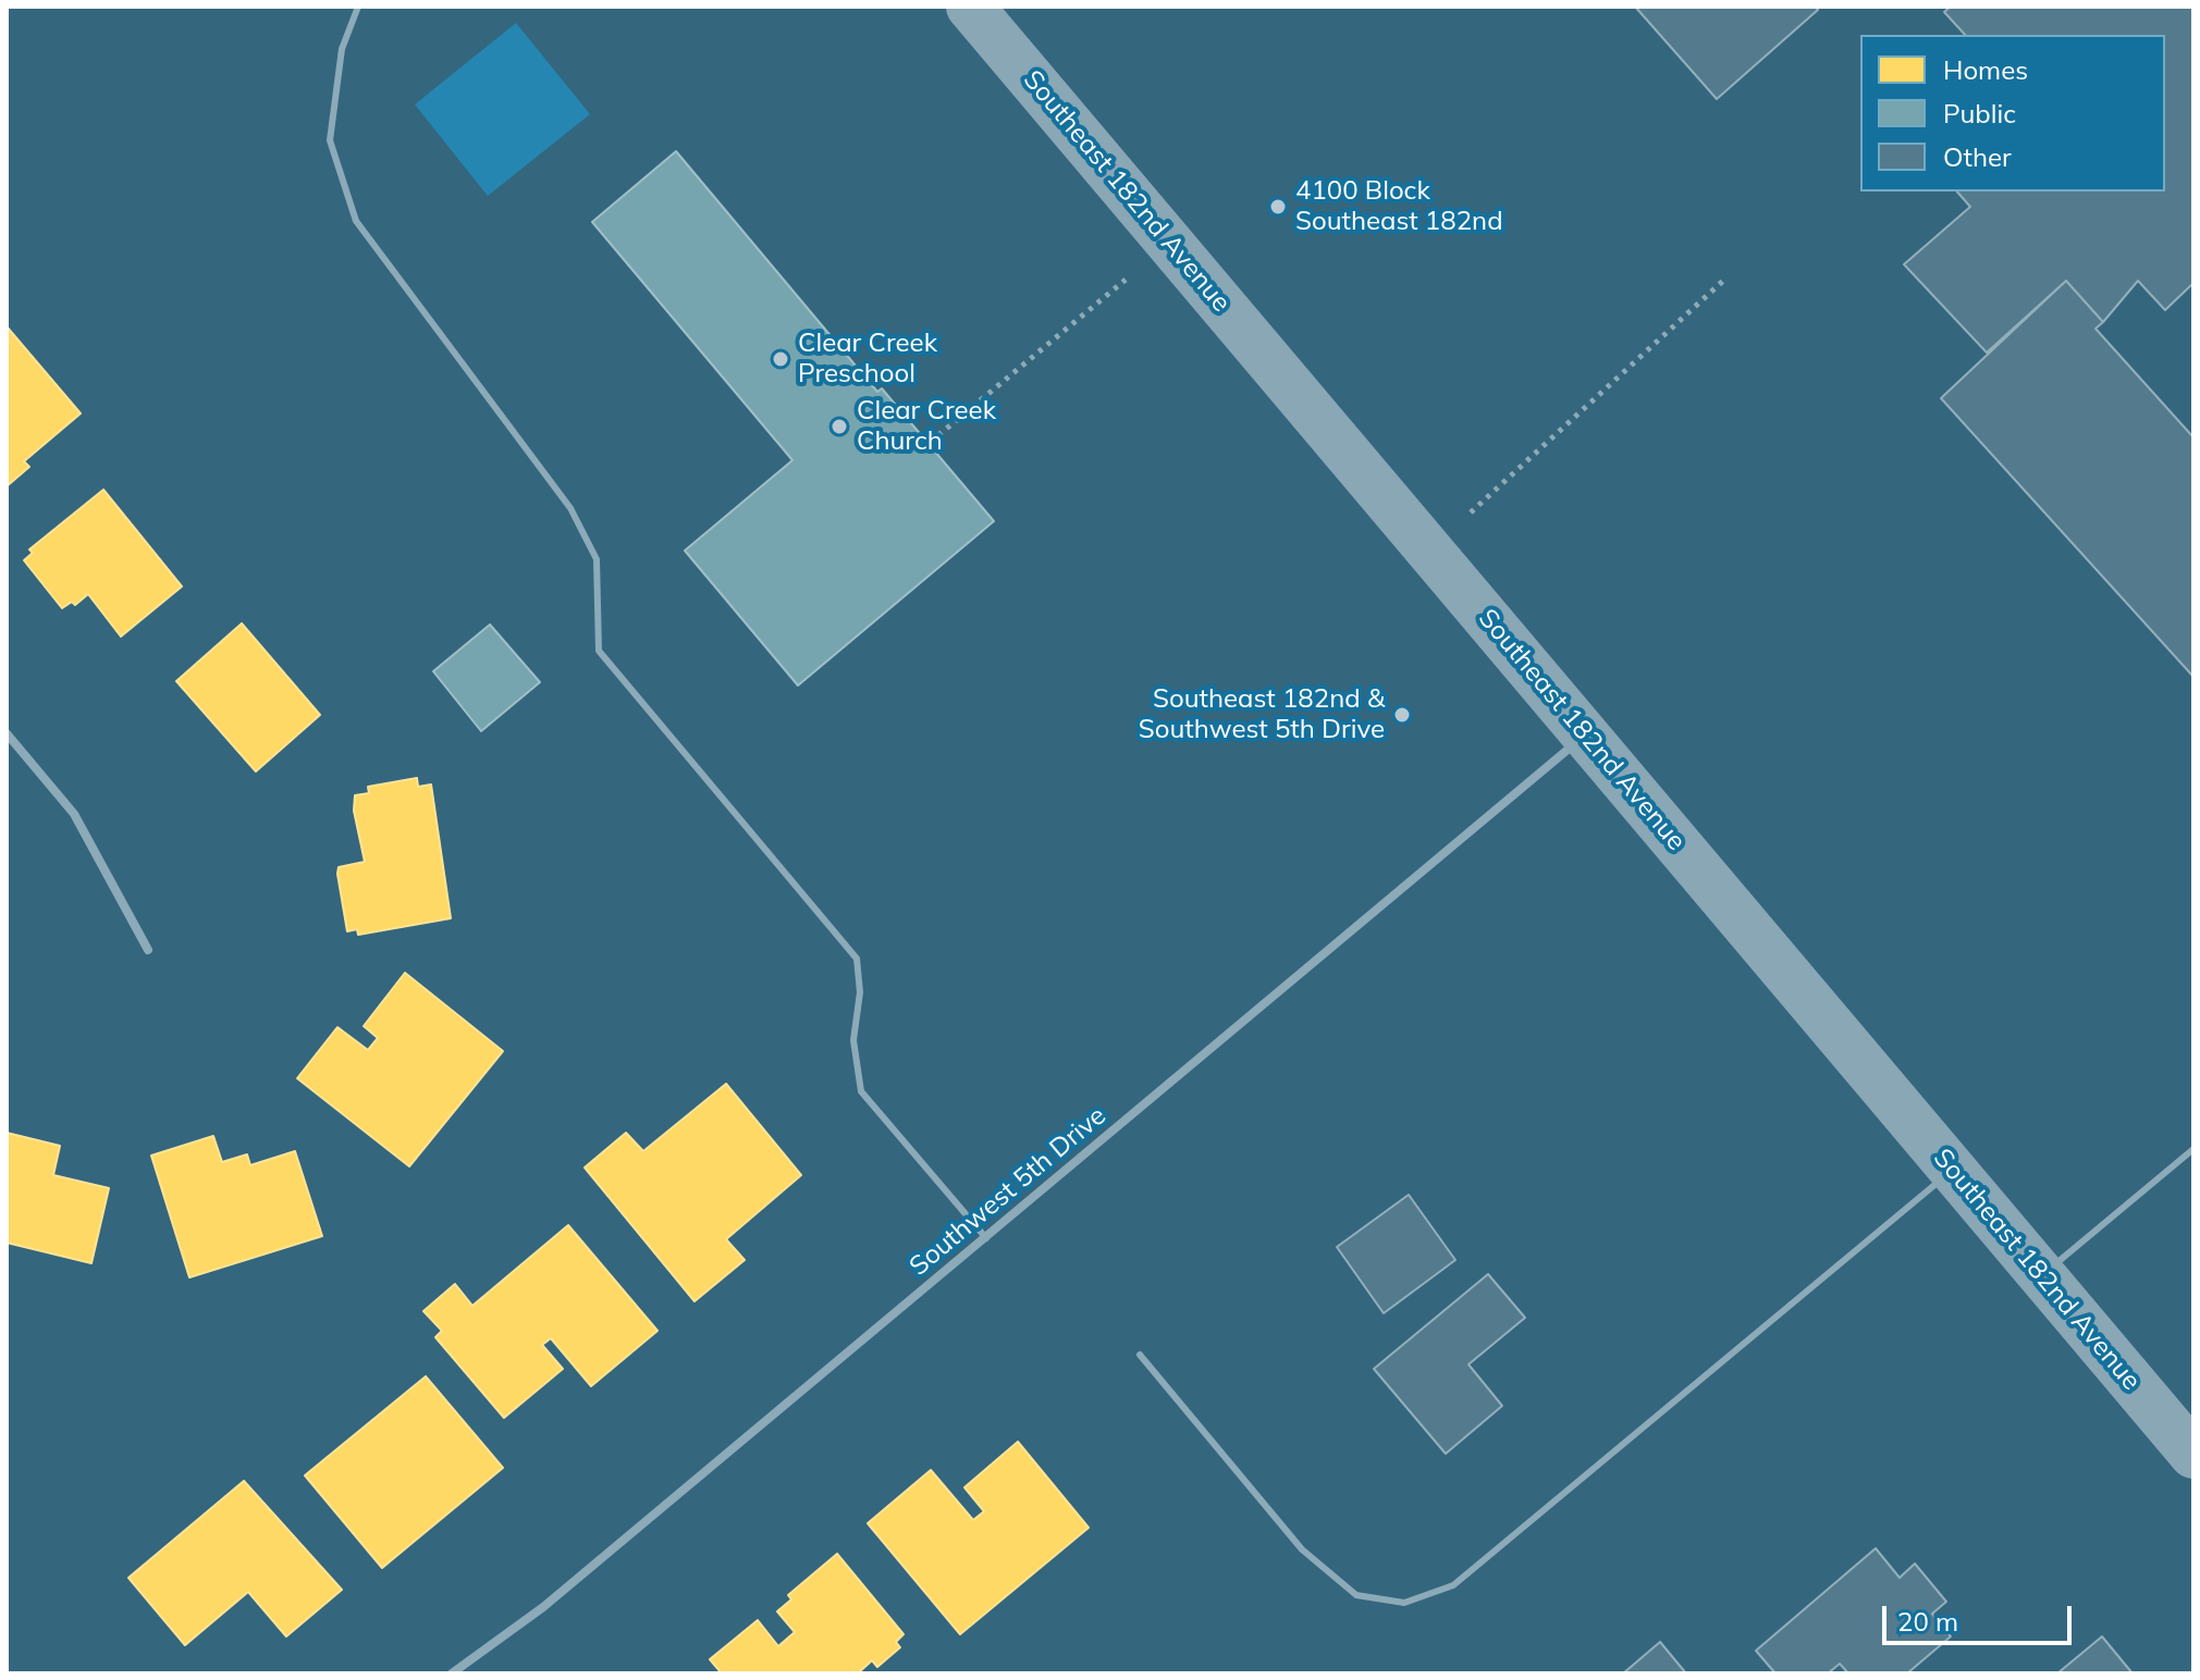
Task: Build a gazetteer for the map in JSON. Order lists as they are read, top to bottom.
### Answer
{
  "streets": {
    "main road": ["Southeast 182nd Avenue"],
    "street": ["Southwest 5th Drive"]
  },
  "crossings": [
    ["Southeast 182nd Avenue", "Southwest 5th Drive"]
  ],
  "places": [
    "4100 Block Southeast 182nd",
    "Clear Creek Preschool",
    "Clear Creek Church",
    "Southeast 182nd & Southwest 5th Drive"
  ],
  "legend": ["Homes", "Public", "Other"],
  "scale_bar": "20 m"
}
